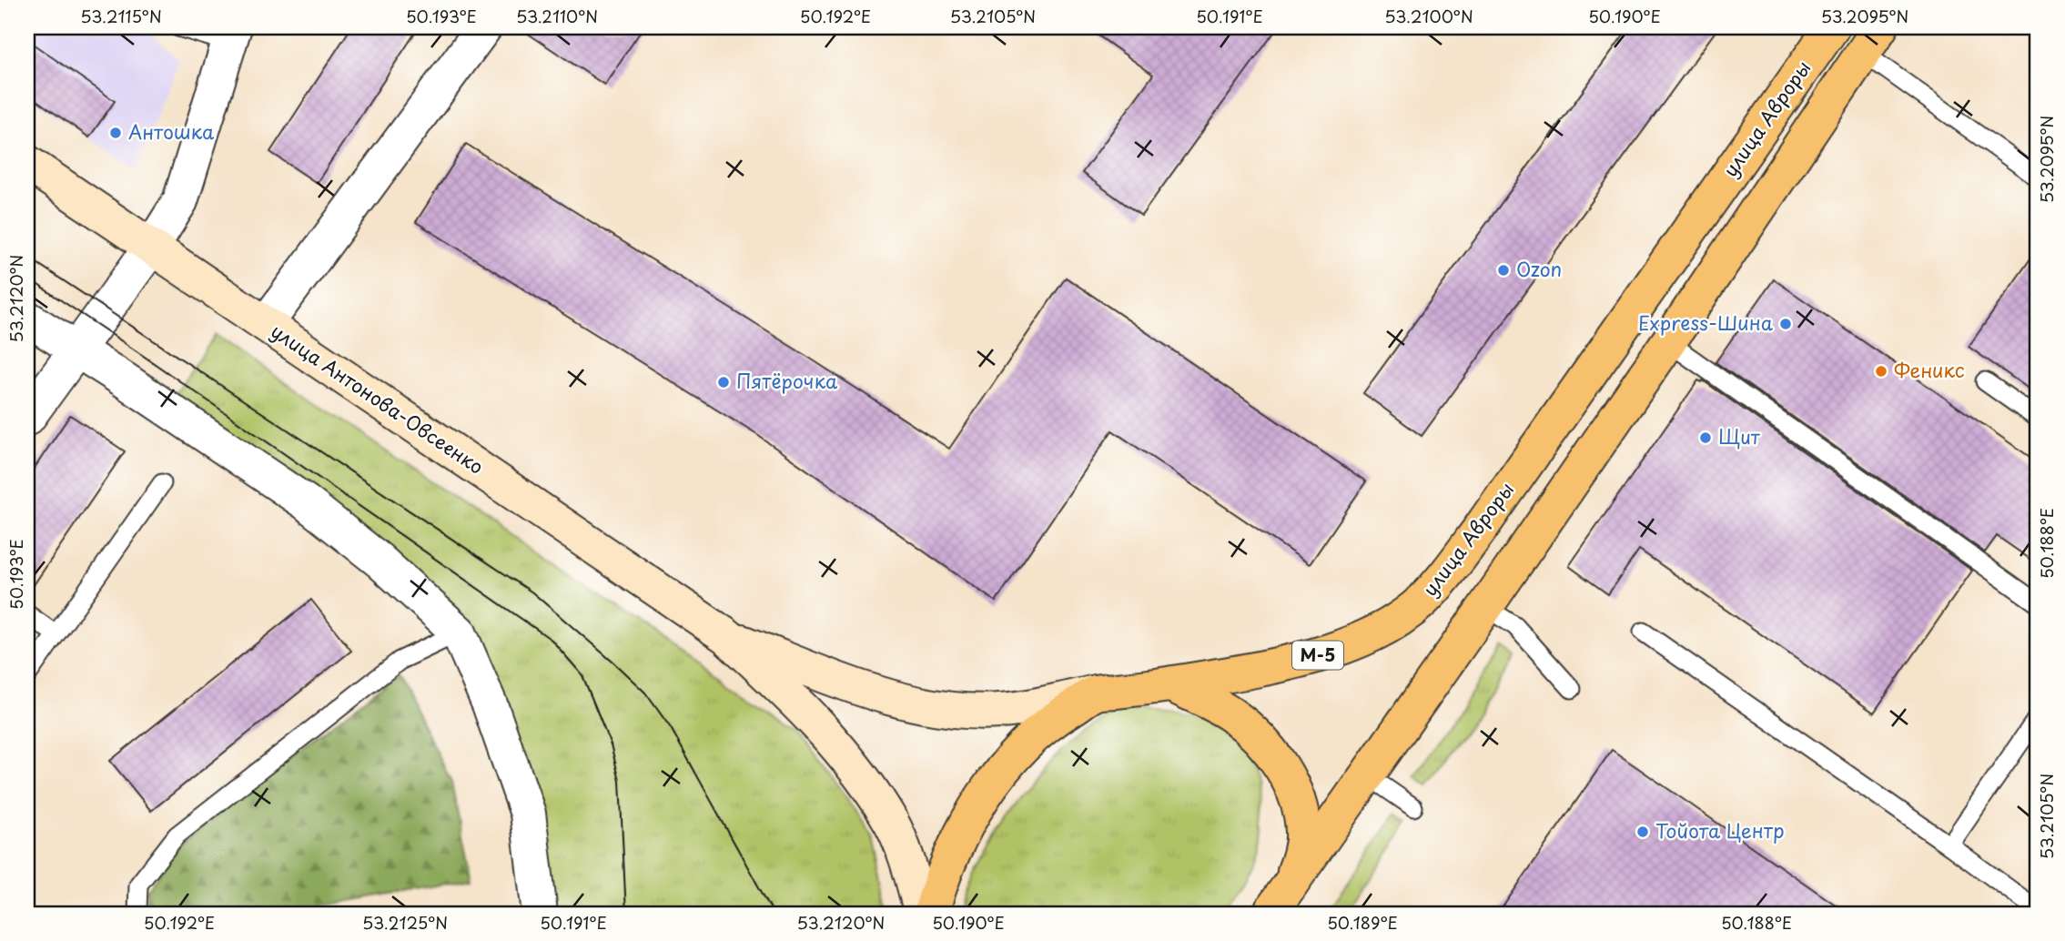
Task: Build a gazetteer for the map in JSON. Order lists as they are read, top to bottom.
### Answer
{
  "streets": {
    "main road": ["улица Авроры", "улица Антонова-Овсеенко", "М-5"]
  },
  "crossings": [
    ["улица Авроры", "улица Антонова-Овсеенко"]
  ],
  "places": [
    "Антошка",
    "Ozon",
    "Express-Шина",
    "Феникс",
    "Пятёрочка",
    "Щит",
    "Тойота Центр"
  ],
  "coordinates": [
    "53.2115°N",
    "50.193°E",
    "53.2110°N",
    "50.192°E",
    "53.2105°N",
    "50.191°E",
    "53.2100°N",
    "50.190°E",
    "53.2095°N",
    "53.2120°N",
    "50.188°E",
    "53.2125°N",
    "50.189°E"
  ]
}
